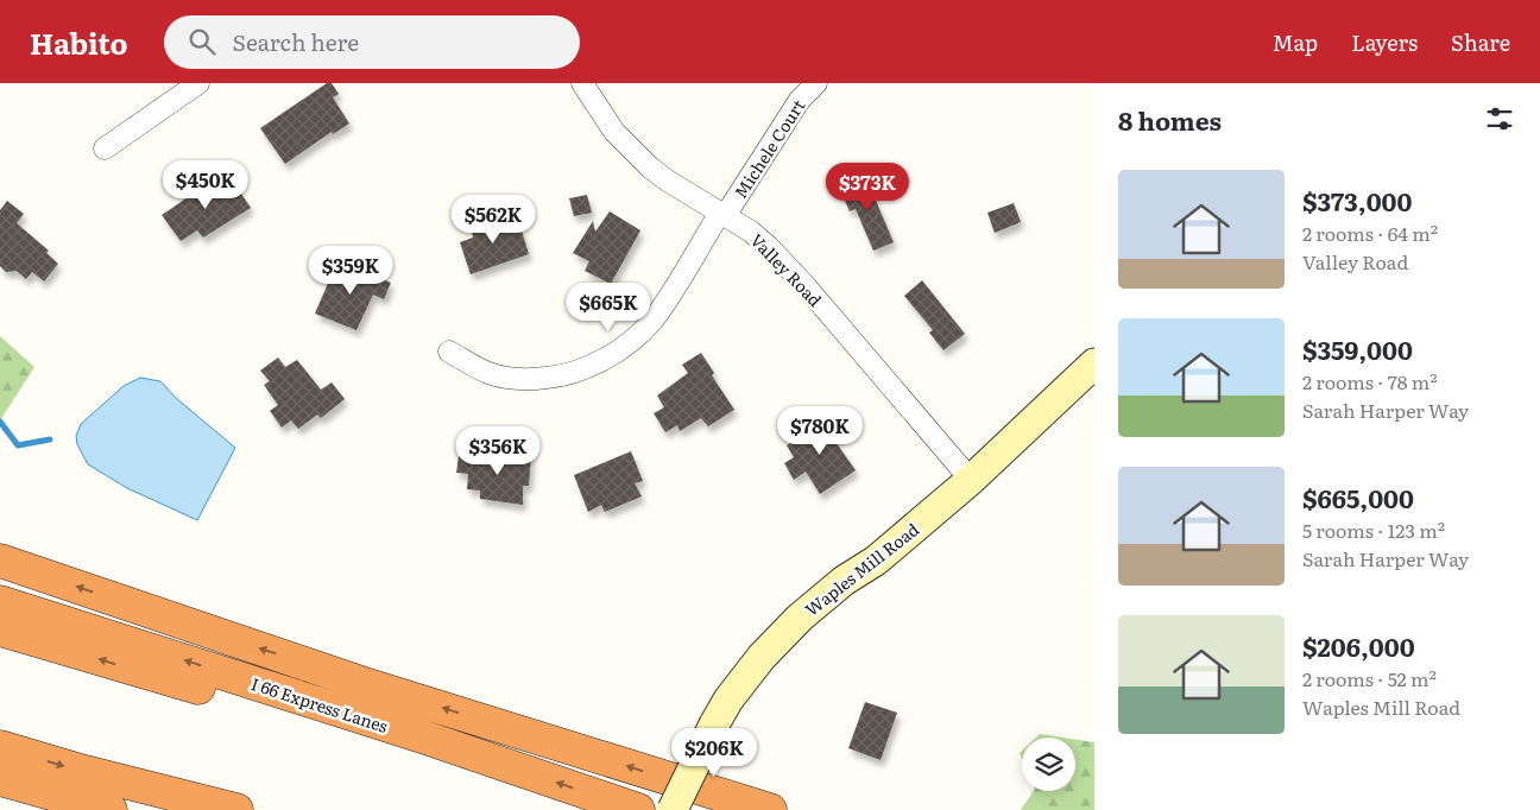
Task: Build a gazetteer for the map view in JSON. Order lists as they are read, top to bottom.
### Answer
{
  "streets": {
    "highway": ["I 66 Express Lanes"],
    "main road": ["Waples Mill Road"],
    "street": ["Michele Court", "Valley Road"]
  },
  "crossings": [
    ["Michele Court", "Valley Road"],
    ["Valley Road", "Waples Mill Road"]
  ],
  "page": {
    "header": "Habito",
    "search": "Search here",
    "nav": ["Map", "Layers", "Share"],
    "heading": "8 homes",
    "list": [
      {
        "name": "$373,000",
        "note": "2 rooms · 64 m² · Valley Road"
      },
      {
        "name": "$359,000",
        "note": "2 rooms · 78 m² · Sarah Harper Way"
      },
      {
        "name": "$665,000",
        "note": "5 rooms · 123 m² · Sarah Harper Way"
      },
      {
        "name": "$206,000",
        "note": "2 rooms · 52 m² · Waples Mill Road"
      }
    ],
    "price": [
      "$450K",
      "$373K",
      "$562K",
      "$359K",
      "$665K",
      "$780K",
      "$356K",
      "$206K"
    ]
  }
}
